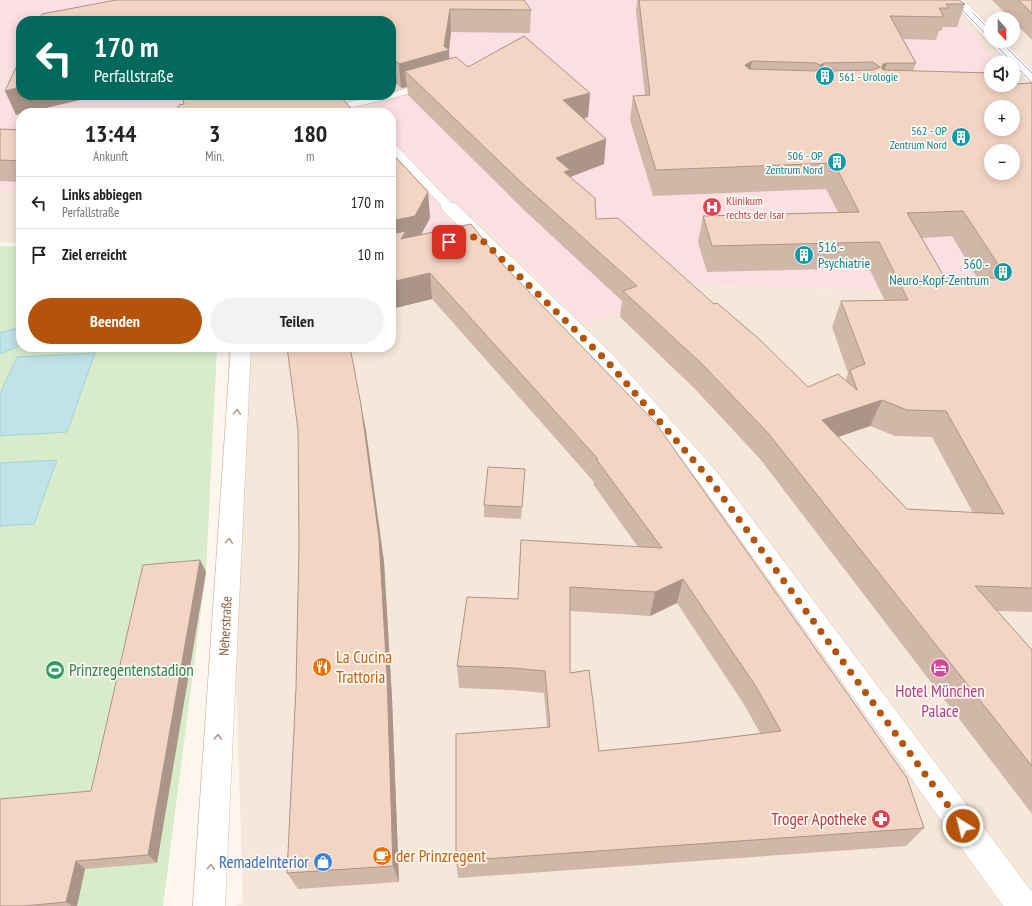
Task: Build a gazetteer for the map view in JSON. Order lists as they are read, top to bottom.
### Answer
{
  "streets": {
    "street": ["Neherstraße"]
  },
  "one_way": ["Neherstraße"],
  "places": {
    "building": [
      "561 - Urologie",
      "562 - OP Zentrum Nord",
      "506 - OP Zentrum Nord",
      "516 - Psychiatrie",
      "560 - Neuro-Kopf-Zentrum"
    ],
    "hospital": ["Klinikum rechts der Isar"],
    "restaurant": ["La Cucina Trattoria"],
    "hotel": ["Hotel München Palace"],
    "sports": ["Prinzregentenstadion"],
    "pharmacy": ["Troger Apotheke"],
    "cafe": ["der Prinzregent"],
    "shop": ["RemadeInterior"]
  },
  "north": "bottom",
  "page": {
    "map_buttons": ["+", "−"],
    "turn": ["170 m", "Perfallstraße"],
    "eta": [
      "13:44",
      "Ankunft",
      "3",
      "Min.",
      "180",
      "m"
    ],
    "list": [
      {
        "name": "Links abbiegen",
        "note": "Perfallstraße",
        "value": "170 m"
      },
      {
        "name": "Ziel erreicht",
        "value": "10 m"
      }
    ],
    "buttons": ["Beenden", "Teilen"]
  }
}
